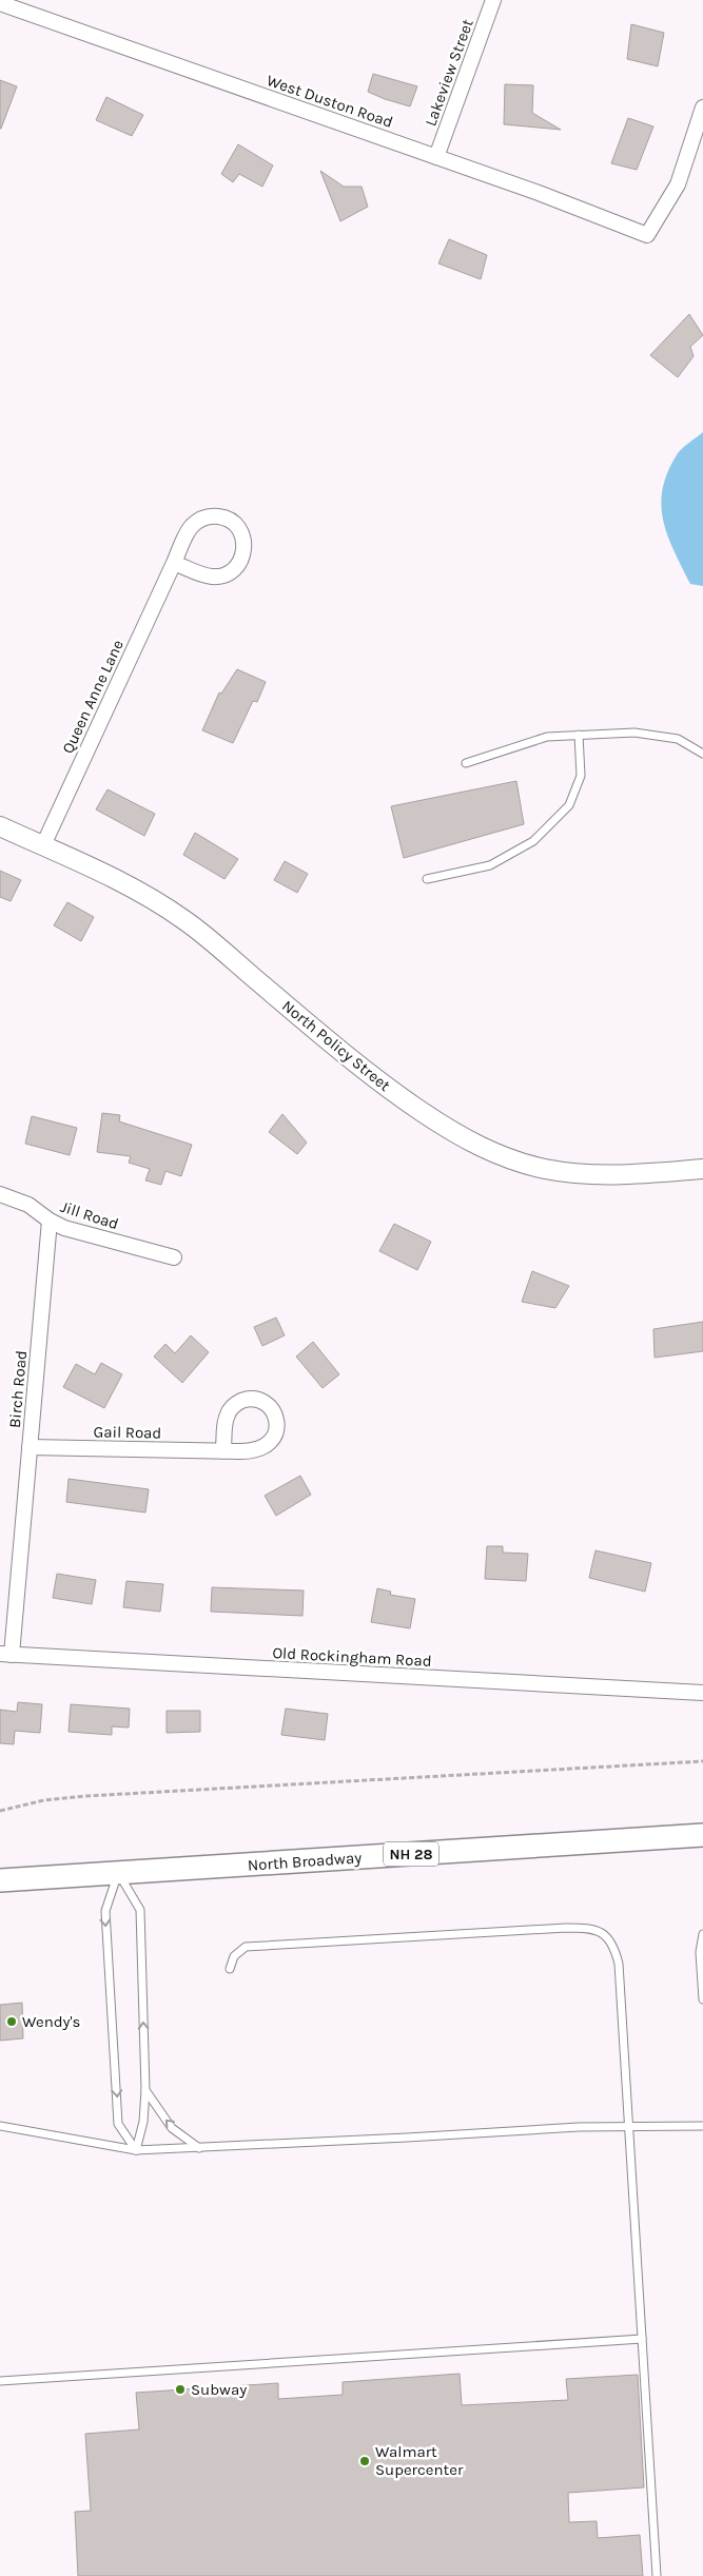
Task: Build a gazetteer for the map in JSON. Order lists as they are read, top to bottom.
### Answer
{
  "streets": {
    "main road": ["NH 28", "North Broadway"],
    "street": [
      "Lakeview Street",
      "West Duston Road",
      "Queen Anne Lane",
      "North Policy Street",
      "Jill Road",
      "Birch Road",
      "Gail Road",
      "Old Rockingham Road"
    ]
  },
  "crossings": [
    ["Lakeview Street", "West Duston Road"],
    ["Queen Anne Lane", "North Policy Street"],
    ["Jill Road", "Birch Road"],
    ["Birch Road", "Gail Road"],
    ["Birch Road", "Old Rockingham Road"]
  ],
  "places": ["Wendy's", "Subway", "Walmart Supercenter"]
}
